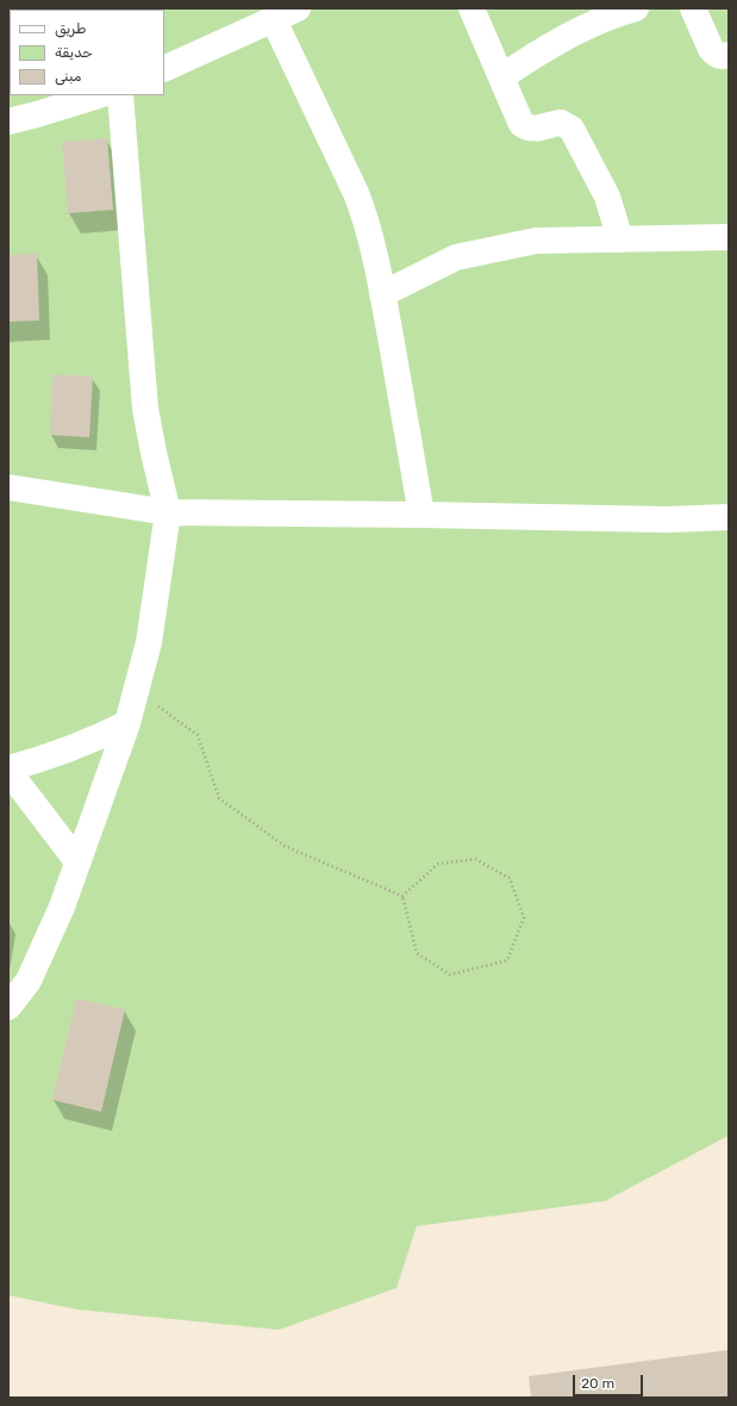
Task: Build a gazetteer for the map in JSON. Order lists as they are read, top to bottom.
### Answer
{
  "legend": ["طريق", "حديقة", "مبنى"],
  "scale_bar": "20 m"
}
